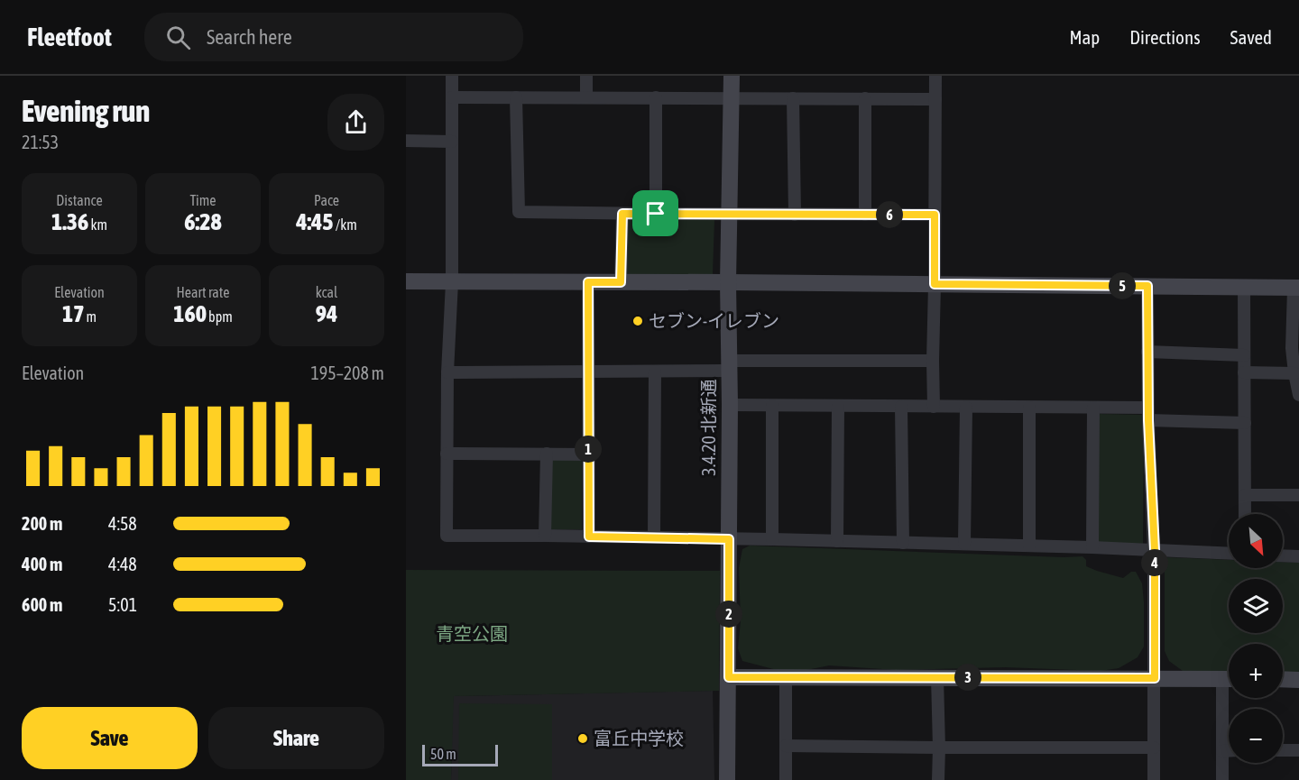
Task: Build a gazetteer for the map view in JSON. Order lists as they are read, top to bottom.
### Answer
{
  "streets": {
    "street": ["3.4.20 北新通"]
  },
  "parks": ["青空公園"],
  "places": ["セブン-イレブン", "富丘中学校"],
  "scale_bar": "50 m",
  "north": "bottom right",
  "page": {
    "header": "Fleetfoot",
    "search": "Search here",
    "nav": ["Map", "Directions", "Saved"],
    "heading": ["Evening run", "21:53"],
    "stats": [
      ["Distance", "1.36 km"],
      ["Time", "6:28"],
      ["Pace", "4:45 /km"],
      ["Elevation", "17 m"],
      ["Heart rate", "160 bpm"],
      ["kcal", "94"]
    ],
    "pins": [
      "6",
      "5",
      "1",
      "4",
      "2",
      "3"
    ],
    "chart": ["Elevation", "195–208 m"],
    "list": [
      {
        "name": "200 m",
        "note": "4:58"
      },
      {
        "name": "400 m",
        "note": "4:48"
      },
      {
        "name": "600 m",
        "note": "5:01"
      }
    ],
    "map_buttons": ["+", "−"],
    "buttons": ["Save", "Share"],
    "scale": "50 m"
  }
}
